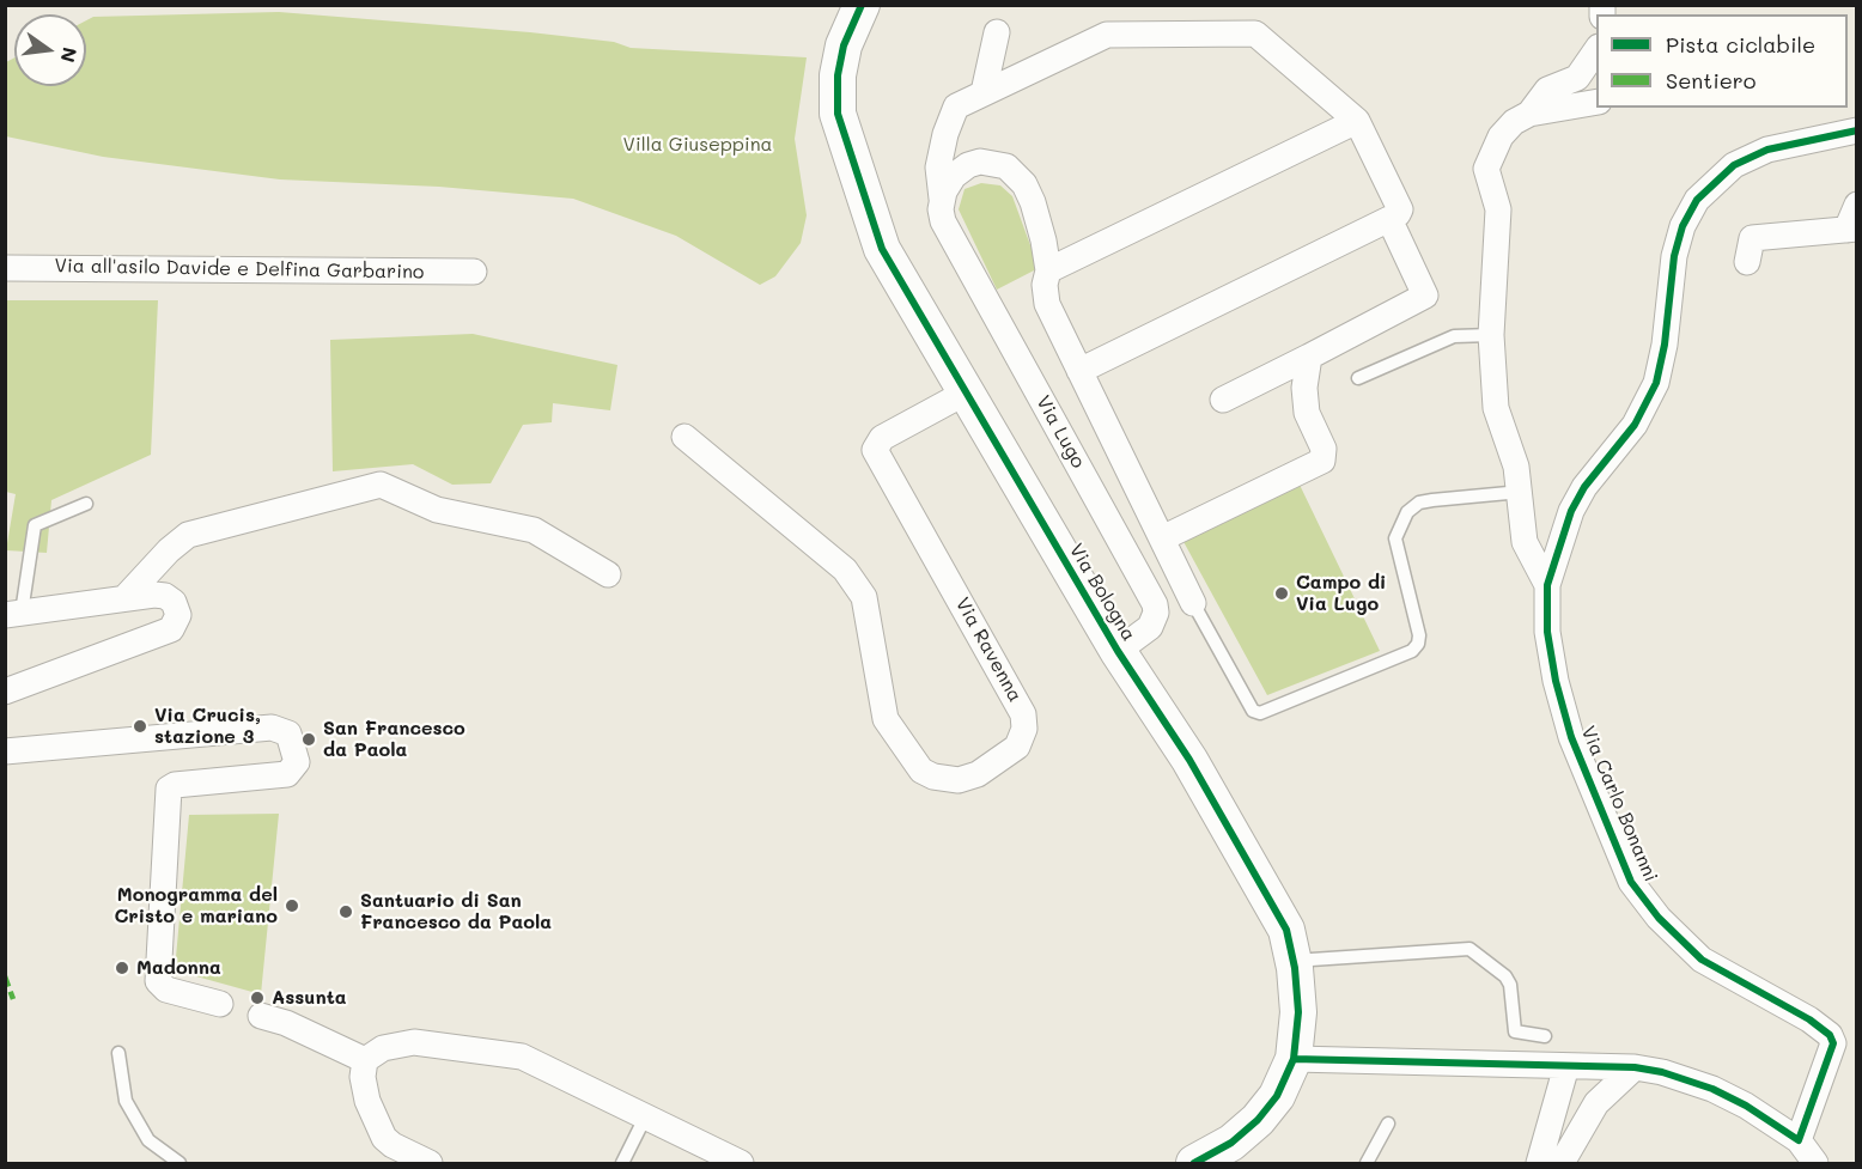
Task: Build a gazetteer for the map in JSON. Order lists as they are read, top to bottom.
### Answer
{
  "streets": {
    "street": [
      "Via all'asilo Davide e Delfina Garbarino",
      "Via Lugo",
      "Via Bologna",
      "Via Ravenna",
      "Via Carlo Bonanni"
    ]
  },
  "crossings": [
    ["Via Lugo", "Via Bologna"],
    ["Via Bologna", "Via Ravenna"]
  ],
  "parks": ["Villa Giuseppina"],
  "places": [
    "Campo di Via Lugo",
    "Via Crucis, stazione 3",
    "San Francesco da Paola",
    "Monogramma del Cristo e mariano",
    "Santuario di San Francesco da Paola",
    "Madonna",
    "Assunta"
  ],
  "legend": ["Pista ciclabile", "Sentiero"],
  "north": "right"
}
